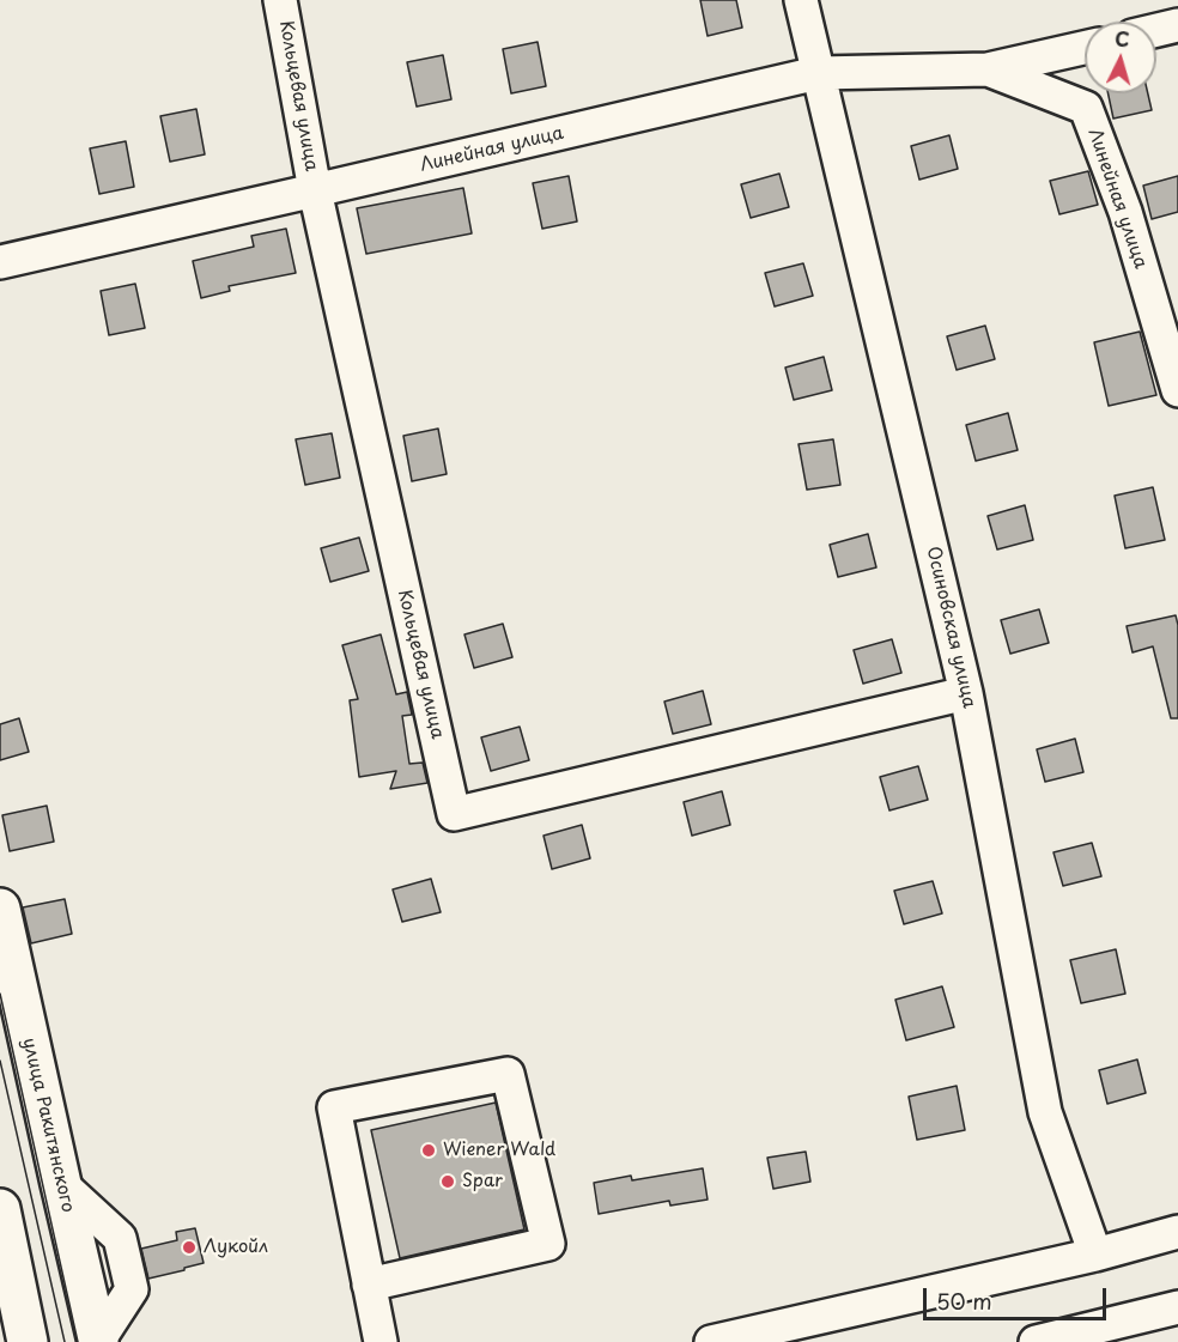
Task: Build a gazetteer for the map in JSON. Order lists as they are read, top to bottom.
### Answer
{
  "streets": {
    "main road": ["улица Ракитянского"],
    "street": ["Кольцевая улица", "Линейная улица", "Осиновская улица"]
  },
  "crossings": [
    ["Кольцевая улица", "Линейная улица"],
    ["Кольцевая улица", "Осиновская улица"],
    ["Линейная улица", "Осиновская улица"]
  ],
  "places": ["Wiener Wald", "Spar", "Лукойл"],
  "scale_bar": "50 m",
  "north": "top"
}
